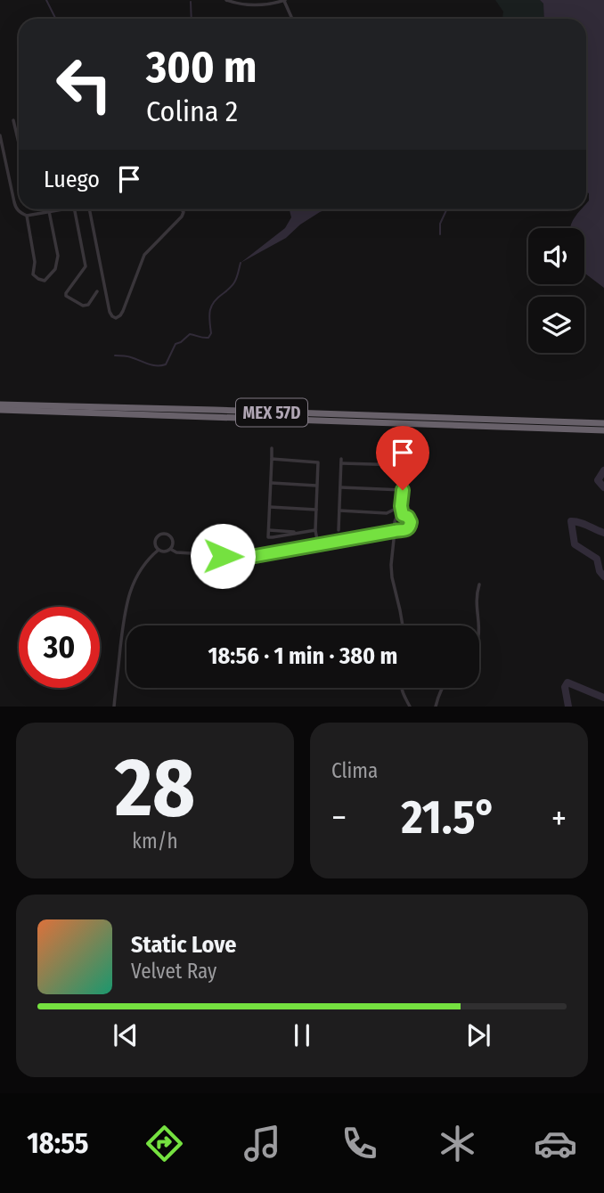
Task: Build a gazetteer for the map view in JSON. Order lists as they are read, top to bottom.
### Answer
{
  "streets": {
    "highway": ["MEX 57D"]
  },
  "page": {
    "turn": ["300 m", "Colina 2"],
    "then": "Luego",
    "limit": "30",
    "trip": "18:56 · 1 min · 380 m",
    "tile": [
      ["28", "km/h"],
      "Clima"
    ],
    "heat": ["−", "21.5°", "+"],
    "song": ["Static Love", "Velvet Ray"],
    "tabs": "18:55"
  }
}
